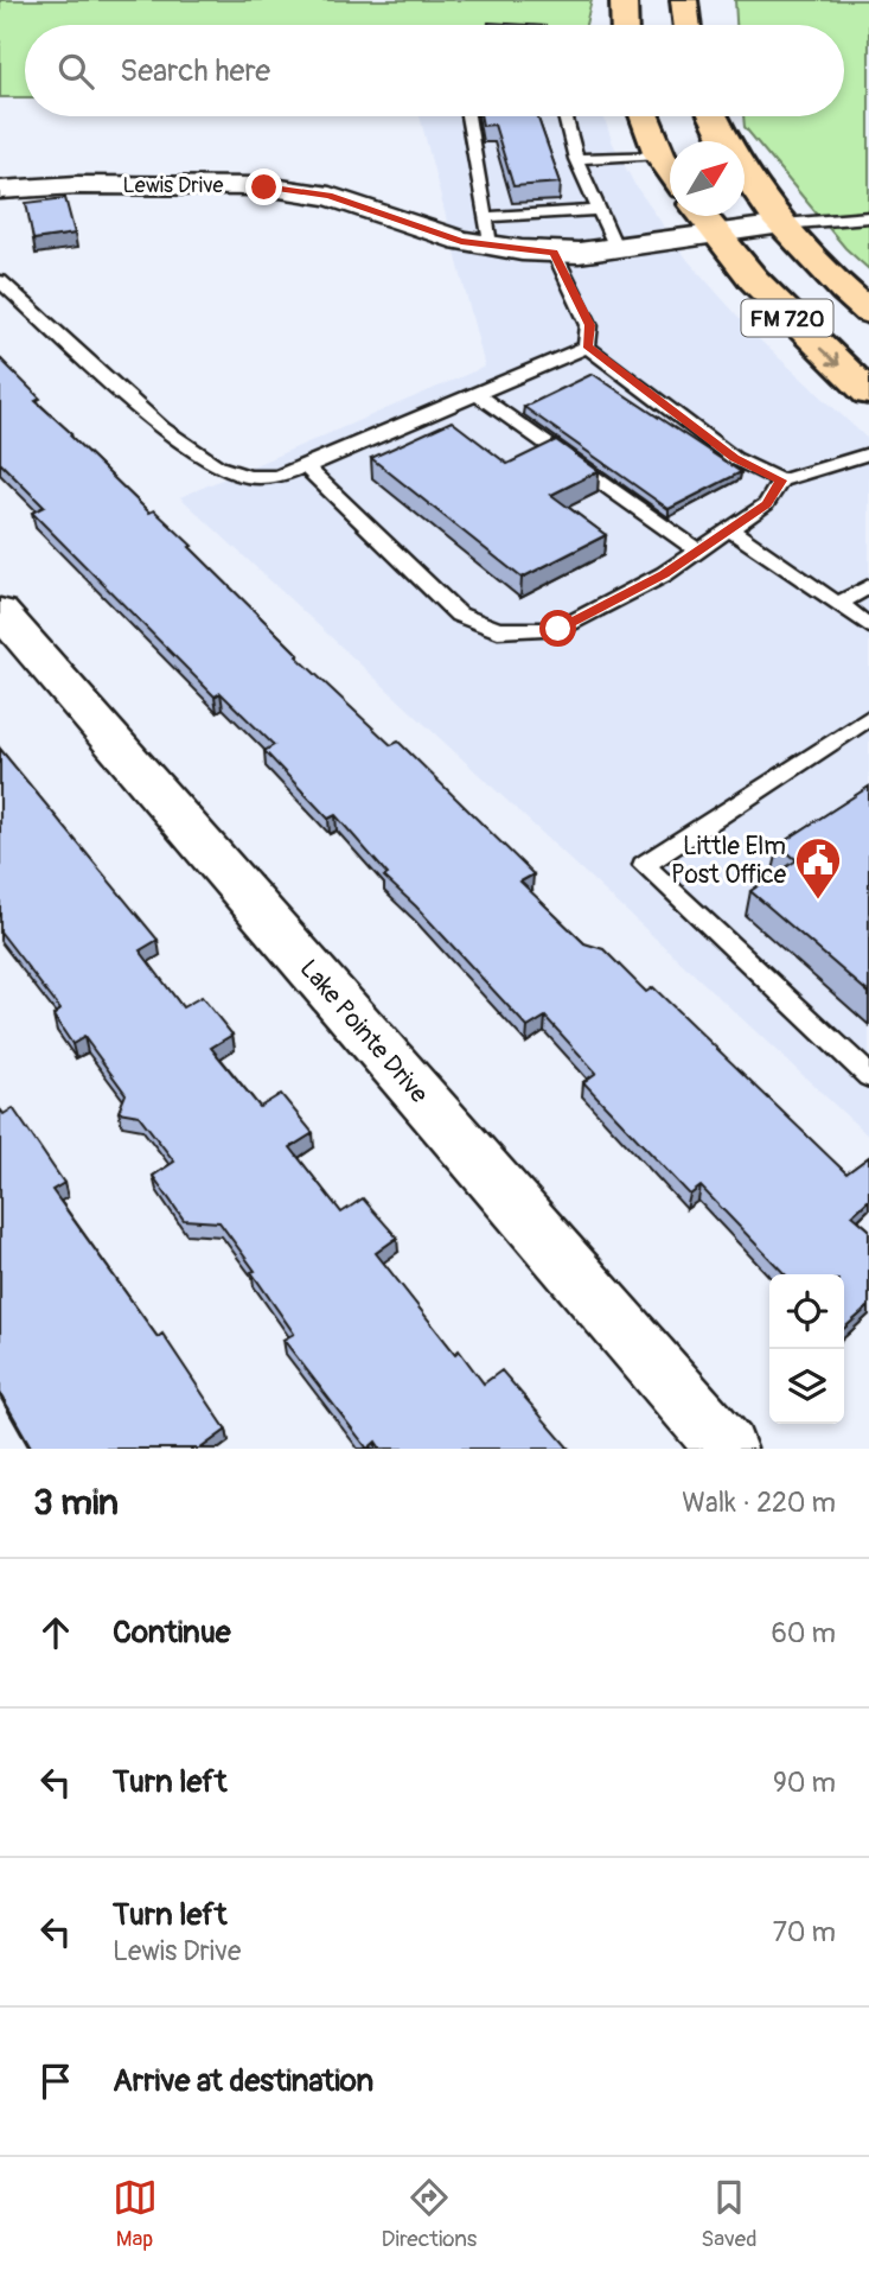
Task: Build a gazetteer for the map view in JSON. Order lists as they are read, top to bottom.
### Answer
{
  "streets": {
    "main road": ["FM 720"],
    "street": ["Lewis Drive", "Lake Pointe Drive"]
  },
  "crossings": [
    ["Lewis Drive", "FM 720"]
  ],
  "places": {
    "public building": ["Little Elm Post Office"]
  },
  "north": "top right",
  "page": {
    "search": "Search here",
    "heading": ["3 min", "Walk · 220 m"],
    "list": [
      ["Continue", "60 m"],
      ["Turn left", "90 m"],
      ["Turn left", "Lewis Drive", "70 m"],
      "Arrive at destination"
    ],
    "nav": ["Map", "Directions", "Saved"]
  }
}
